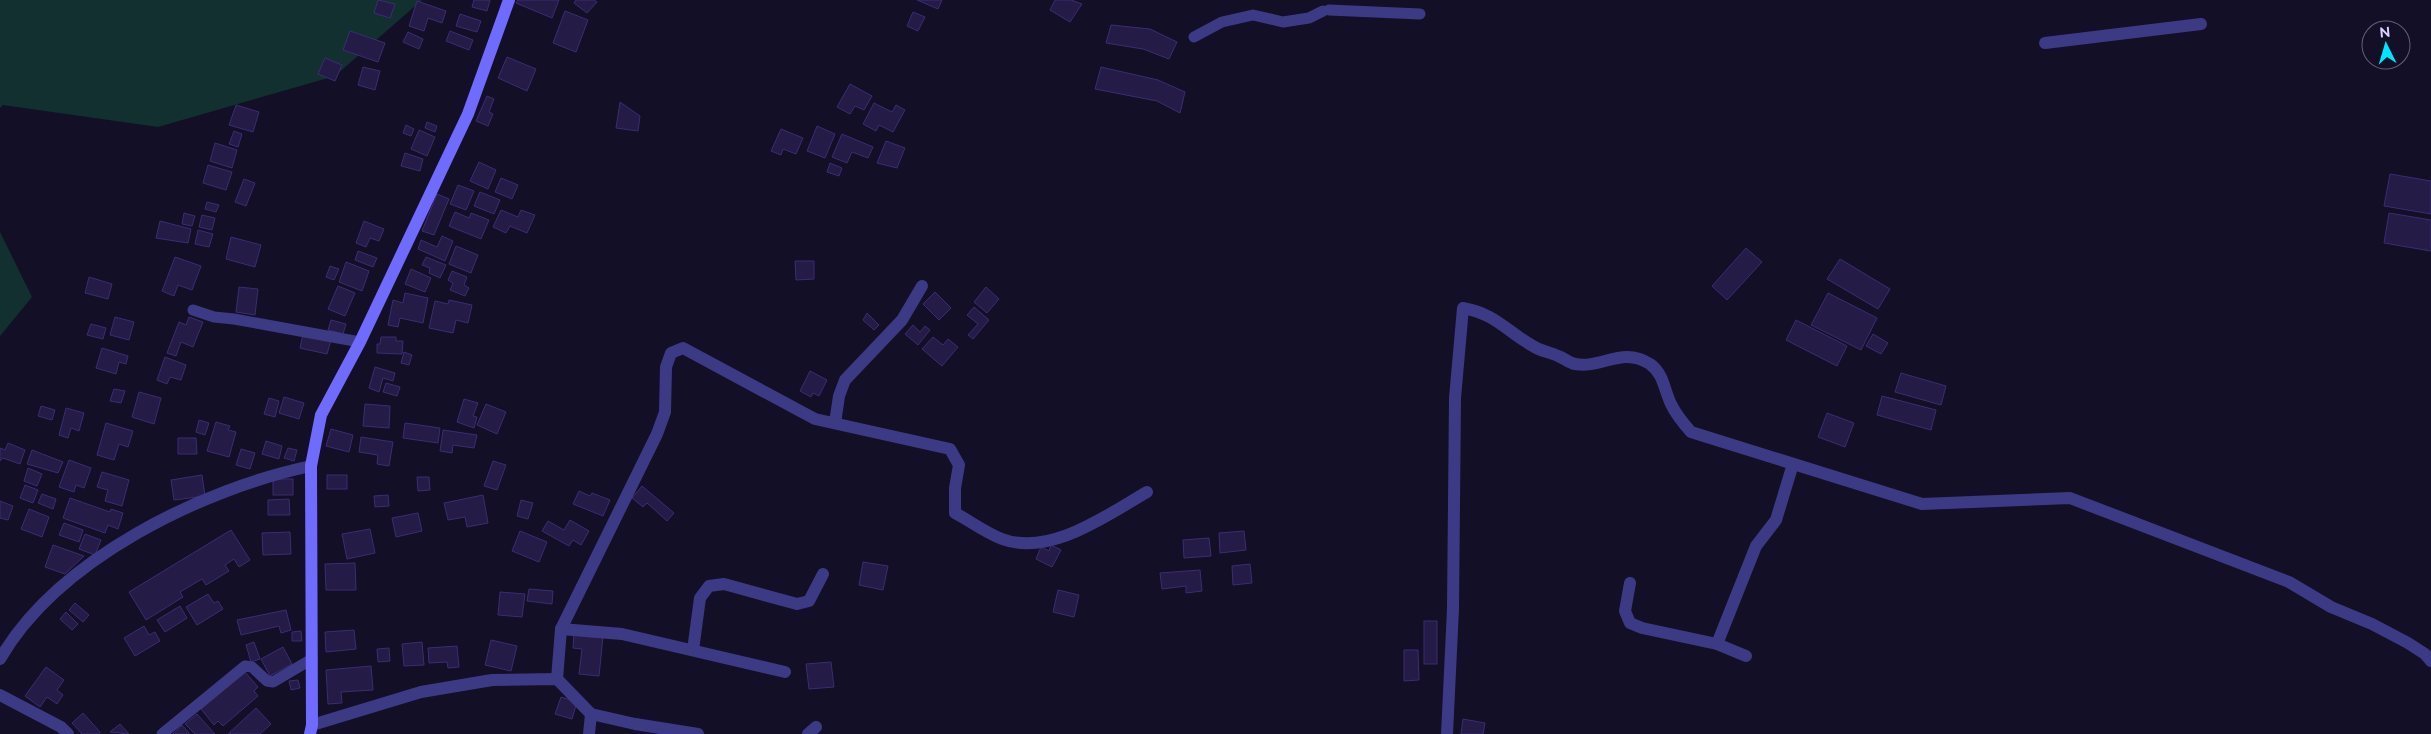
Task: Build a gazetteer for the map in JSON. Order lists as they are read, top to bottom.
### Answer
{
  "north": "top"
}
